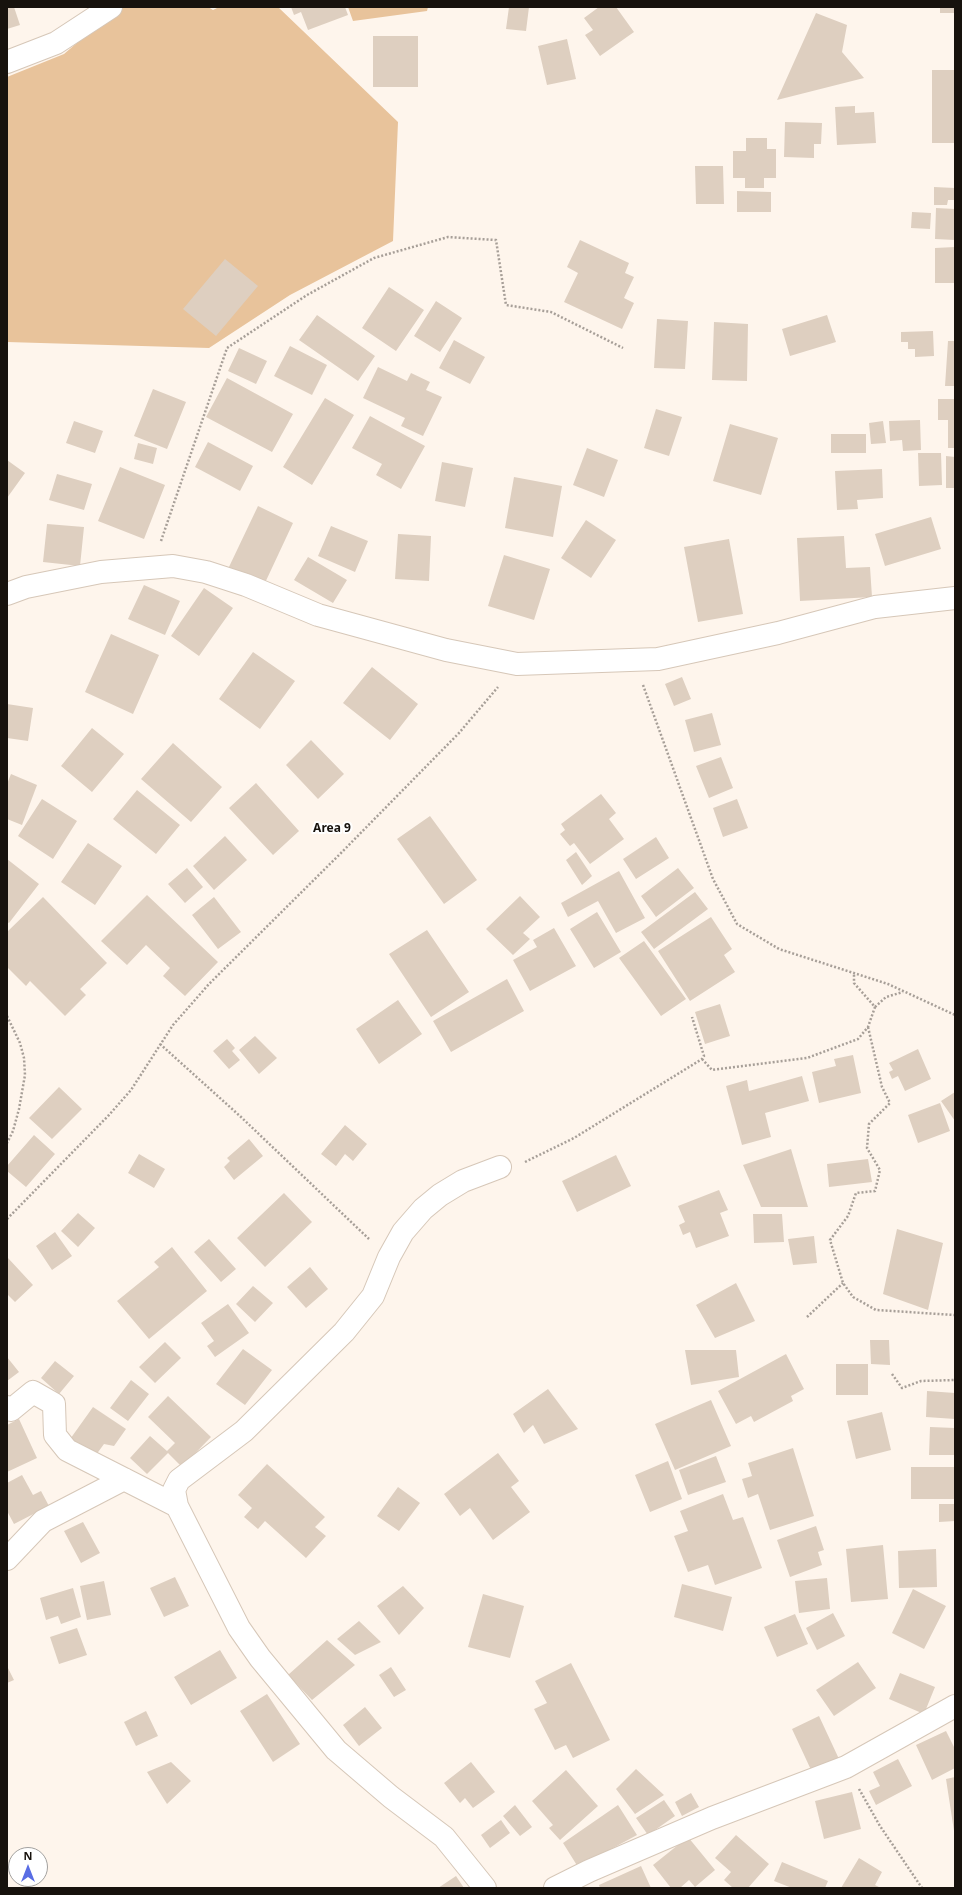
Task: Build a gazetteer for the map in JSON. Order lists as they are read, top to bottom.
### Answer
{
  "districts": ["Area 9"],
  "north": "top"
}
